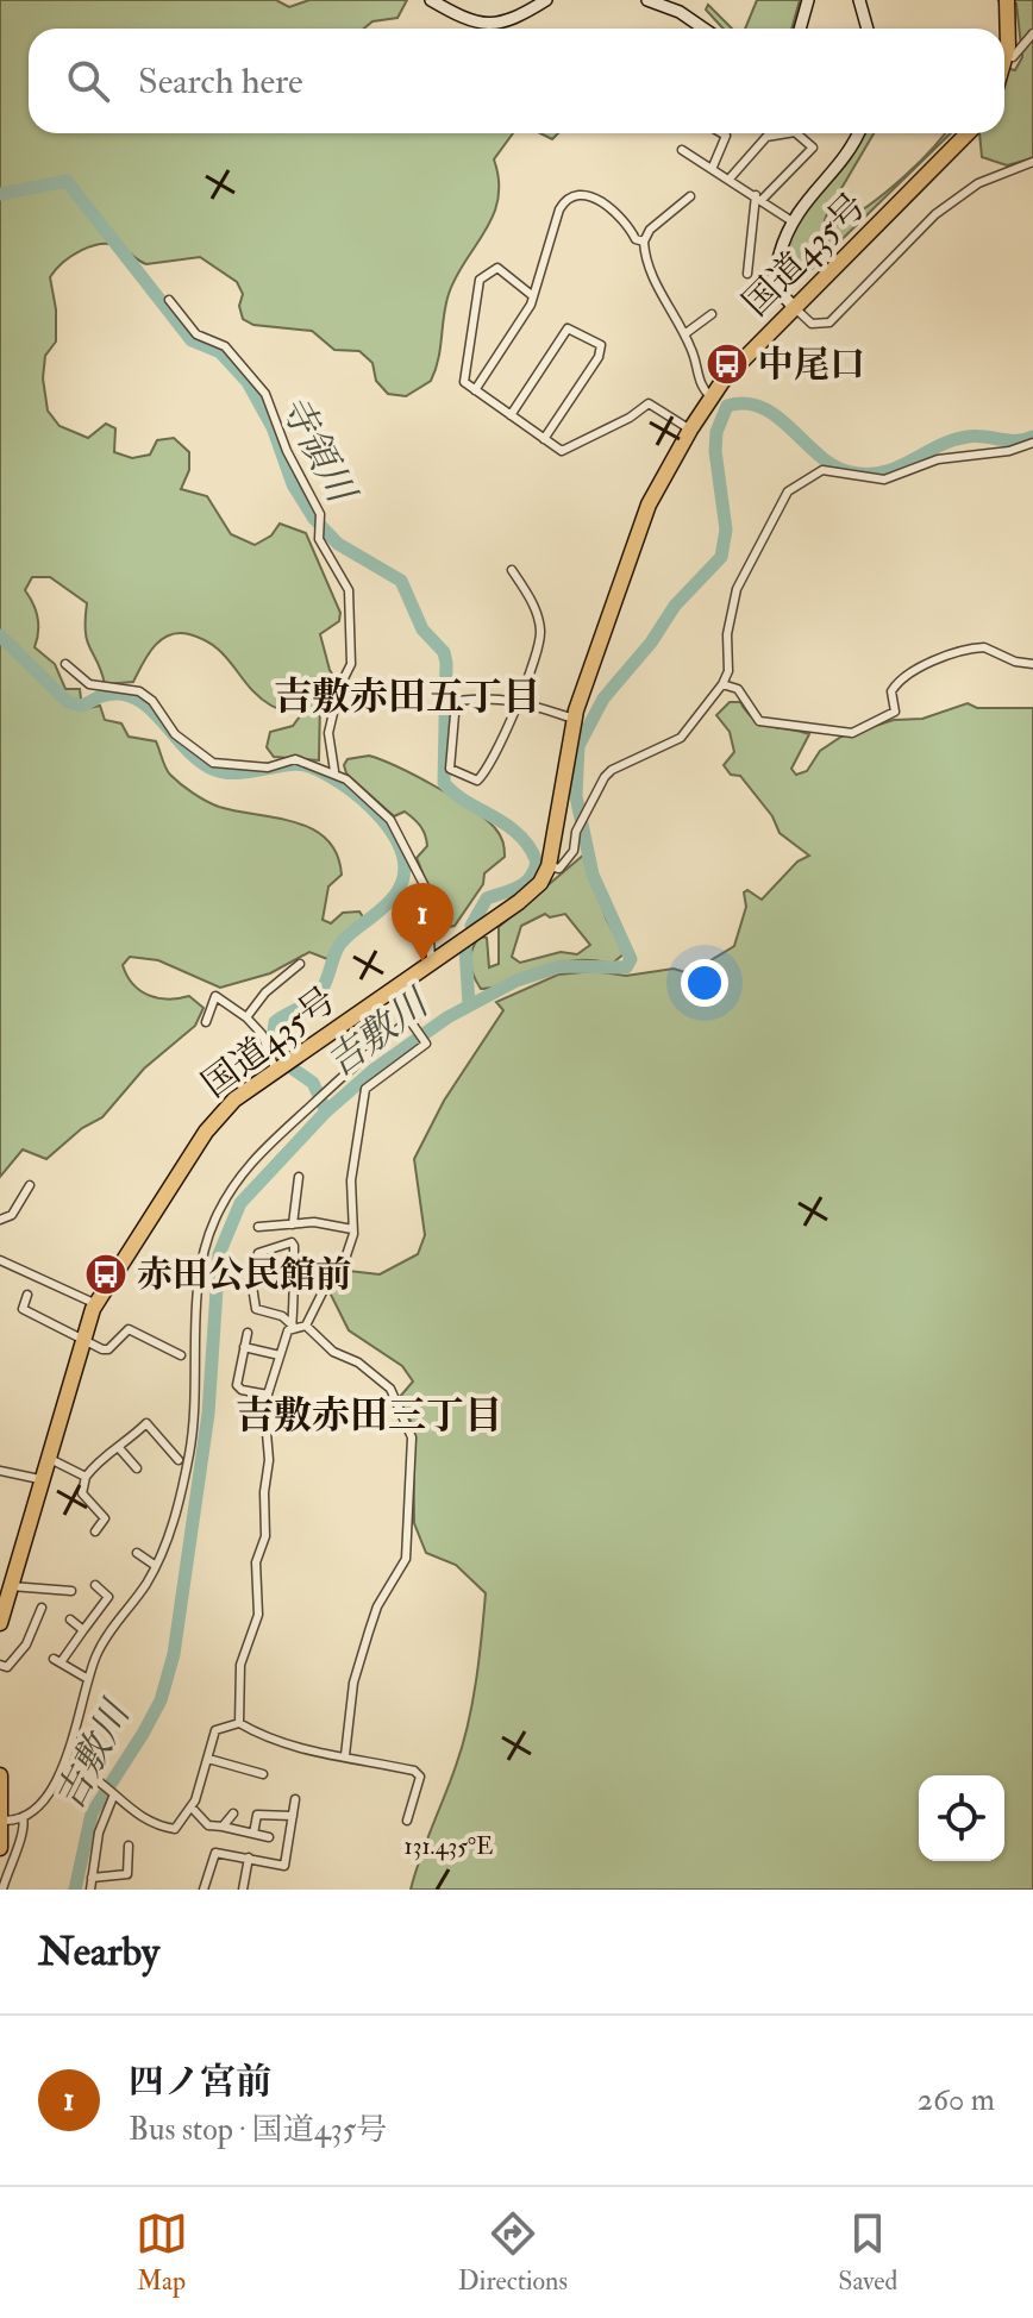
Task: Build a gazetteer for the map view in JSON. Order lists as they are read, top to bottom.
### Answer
{
  "streets": {
    "highway": ["国道435号"]
  },
  "districts": ["吉敷赤田五丁目", "吉敷赤田三丁目"],
  "water": ["寺領川", "吉敷川"],
  "places": {
    "bus stop": ["中尾口", "赤田公民館前"]
  },
  "page": {
    "search": "Search here",
    "pins": "1",
    "heading": "Nearby",
    "list": [
      {
        "mark": "1",
        "name": "四ノ宮前",
        "note": "Bus stop · 国道435号",
        "value": "260 m"
      }
    ],
    "nav": ["Map", "Directions", "Saved"]
  },
  "coordinates": ["131.435°E"]
}
